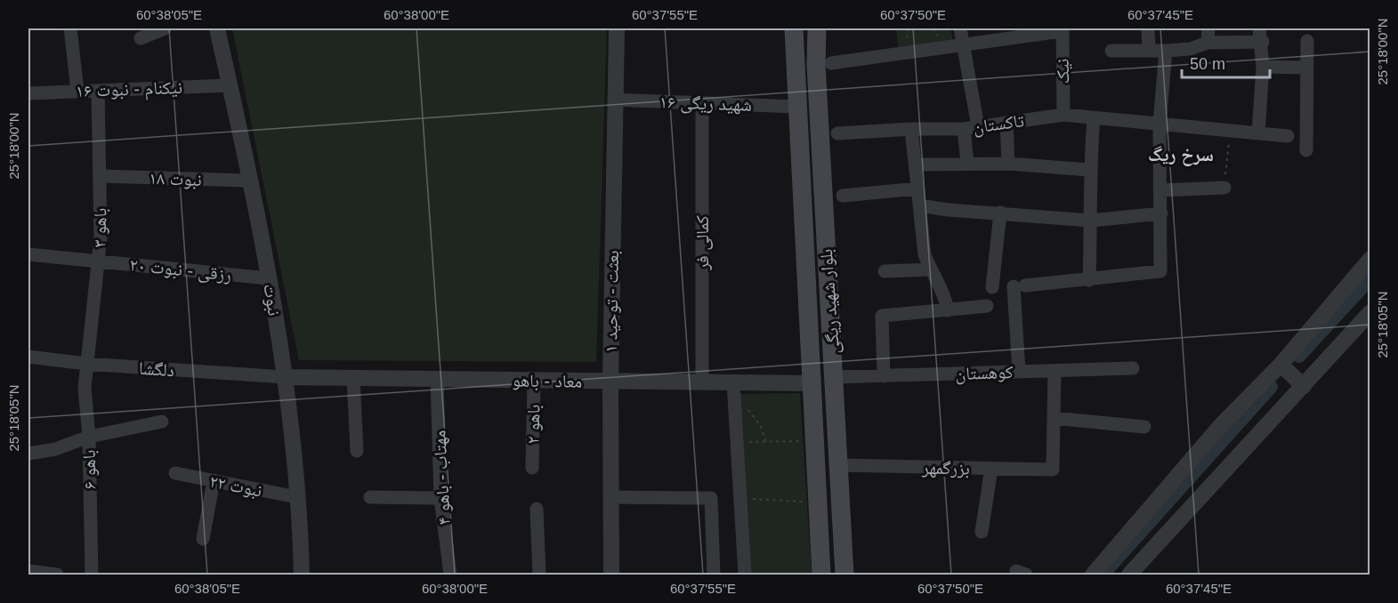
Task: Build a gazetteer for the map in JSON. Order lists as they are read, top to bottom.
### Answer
{
  "streets": {
    "main road": ["بلوار شهید ریگی"],
    "street": [
      "نیک",
      "نیکنام - نبوت ۱۶",
      "شهید ریگی ۱۶",
      "تاکستان",
      "نبوت ۱۸",
      "باهو ۳",
      "کمالی فر",
      "رزقی - نبوت ۲۰",
      "نبوت",
      "بعثت - توحید ۱",
      "دلگشا",
      "کوهستان",
      "معاد - باهو",
      "باهو ۲",
      "بزرگمهر",
      "باهو ۶",
      "مهتاب - باهو ۴",
      "نبوت ۲۲"
    ]
  },
  "crossings": [
    ["نیک", "تاکستان"],
    ["نیکنام - نبوت ۱۶", "باهو ۳"],
    ["نیکنام - نبوت ۱۶", "نبوت"],
    ["شهید ریگی ۱۶", "کمالی فر"],
    ["شهید ریگی ۱۶", "بعثت - توحید ۱"],
    ["شهید ریگی ۱۶", "بلوار شهید ریگی"],
    ["نبوت ۱۸", "باهو ۳"],
    ["نبوت ۱۸", "نبوت"],
    ["باهو ۳", "رزقی - نبوت ۲۰"],
    ["باهو ۳", "دلگشا"],
    ["باهو ۳", "باهو ۶"],
    ["کمالی فر", "معاد - باهو"],
    ["رزقی - نبوت ۲۰", "نبوت"],
    ["نبوت", "دلگشا"],
    ["نبوت", "معاد - باهو"],
    ["نبوت", "نبوت ۲۲"],
    ["بعثت - توحید ۱", "معاد - باهو"],
    ["بلوار شهید ریگی", "کوهستان"],
    ["بلوار شهید ریگی", "معاد - باهو"],
    ["بلوار شهید ریگی", "بزرگمهر"],
    ["دلگشا", "معاد - باهو"],
    ["دلگشا", "باهو ۶"],
    ["معاد - باهو", "باهو ۲"],
    ["معاد - باهو", "مهتاب - باهو ۴"]
  ],
  "districts": ["سرخ ریگ"],
  "scale_bar": "50 m",
  "coordinates": [
    "60°38'05\"E",
    "60°38'00\"E",
    "60°37'55\"E",
    "60°37'50\"E",
    "60°37'45\"E",
    "25°18'00\"N",
    "25°18'05\"N"
  ]
}
